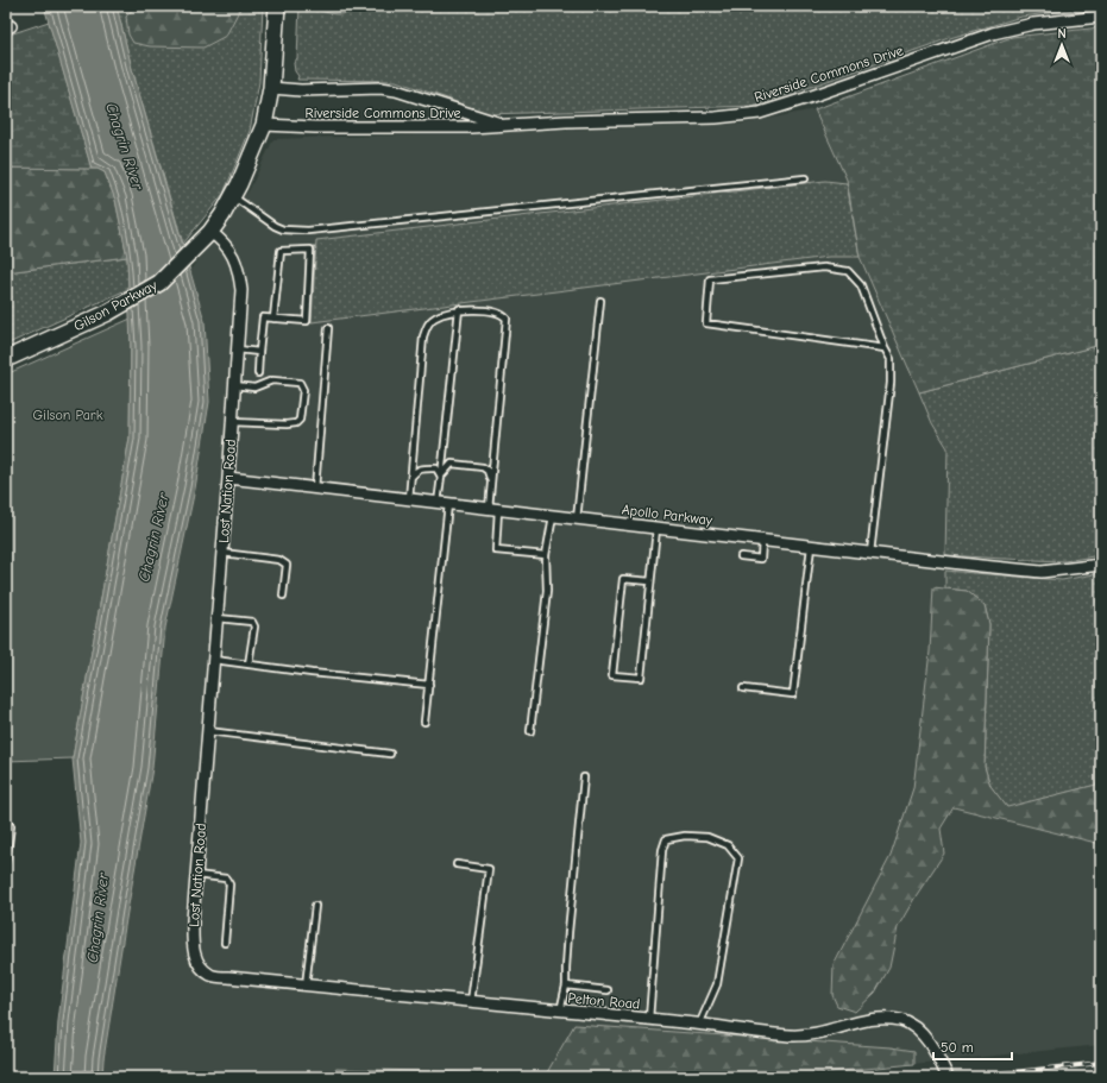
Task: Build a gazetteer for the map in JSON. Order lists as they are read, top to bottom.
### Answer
{
  "streets": {
    "street": [
      "Riverside Commons Drive",
      "Gilson Parkway",
      "Lost Nation Road",
      "Apollo Parkway",
      "Pelton Road"
    ]
  },
  "crossings": [
    ["Gilson Parkway", "Lost Nation Road"],
    ["Lost Nation Road", "Apollo Parkway"],
    ["Lost Nation Road", "Pelton Road"]
  ],
  "water": ["Chagrin River"],
  "parks": ["Gilson Park"],
  "scale_bar": "50 m",
  "north": "top"
}
